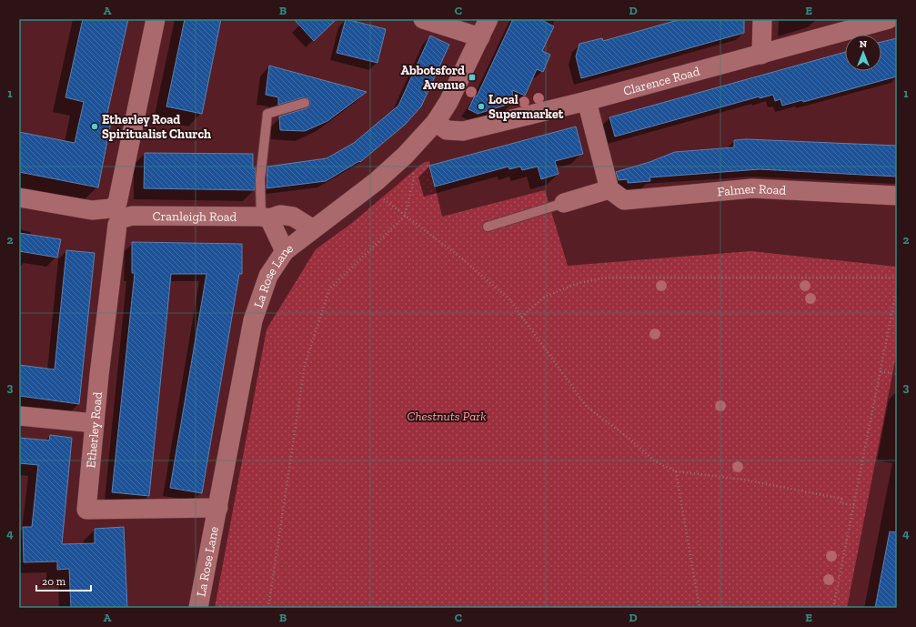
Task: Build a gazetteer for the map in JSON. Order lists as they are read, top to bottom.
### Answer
{
  "streets": {
    "street": [
      "Clarence Road",
      "Falmer Road",
      "Cranleigh Road",
      "La Rose Lane",
      "Etherley Road"
    ]
  },
  "crossings": [
    ["Clarence Road", "La Rose Lane"],
    ["Cranleigh Road", "La Rose Lane"],
    ["Cranleigh Road", "Etherley Road"],
    ["La Rose Lane", "Etherley Road"]
  ],
  "parks": ["Chestnuts Park"],
  "places": {
    "transit": ["Abbotsford Avenue"],
    "other": ["Local Supermarket", "Etherley Road Spiritualist Church"]
  },
  "scale_bar": "20 m",
  "north": "top",
  "grid": {
    "columns": [
      "A",
      "B",
      "C",
      "D",
      "E"
    ],
    "rows": [
      "1",
      "2",
      "3",
      "4"
    ]
  }
}
